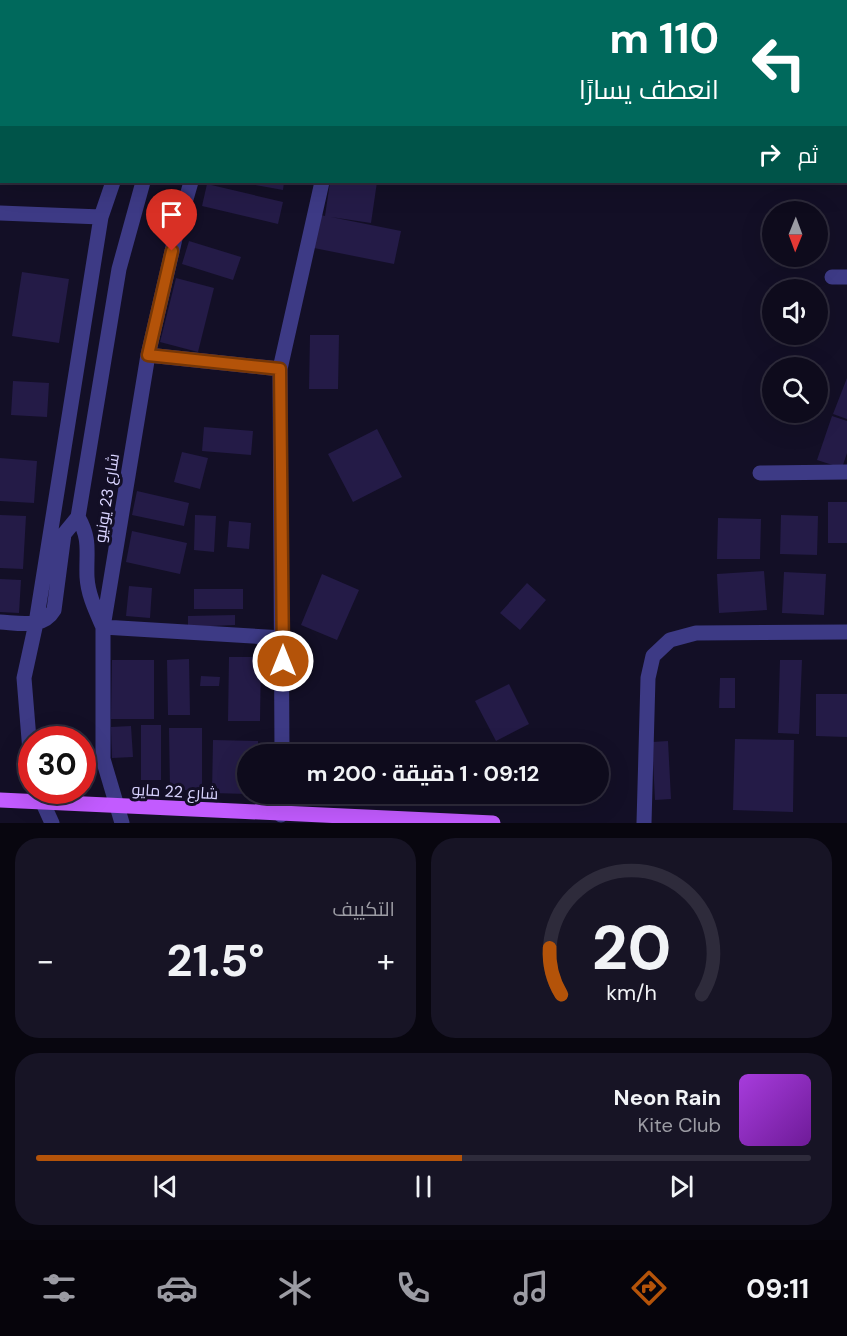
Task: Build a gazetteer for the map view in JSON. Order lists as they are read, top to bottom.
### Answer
{
  "streets": {
    "main road": ["شارع 22 مايو"],
    "street": ["شارع 23 يونيو"]
  },
  "crossings": [
    ["شارع 23 يونيو", "شارع 22 مايو"]
  ],
  "north": "bottom",
  "page": {
    "turn": ["110 m", "انعطف يسارًا"],
    "then": "ثم",
    "limit": "30",
    "trip": "09:12 · 1 دقيقة · 200 m",
    "tile": "التكييف",
    "heat": ["−", "21.5°", "+"],
    "song": ["Neon Rain", "Kite Club"],
    "tabs": "09:11",
    "gauge": ["20", "km/h"]
  }
}
